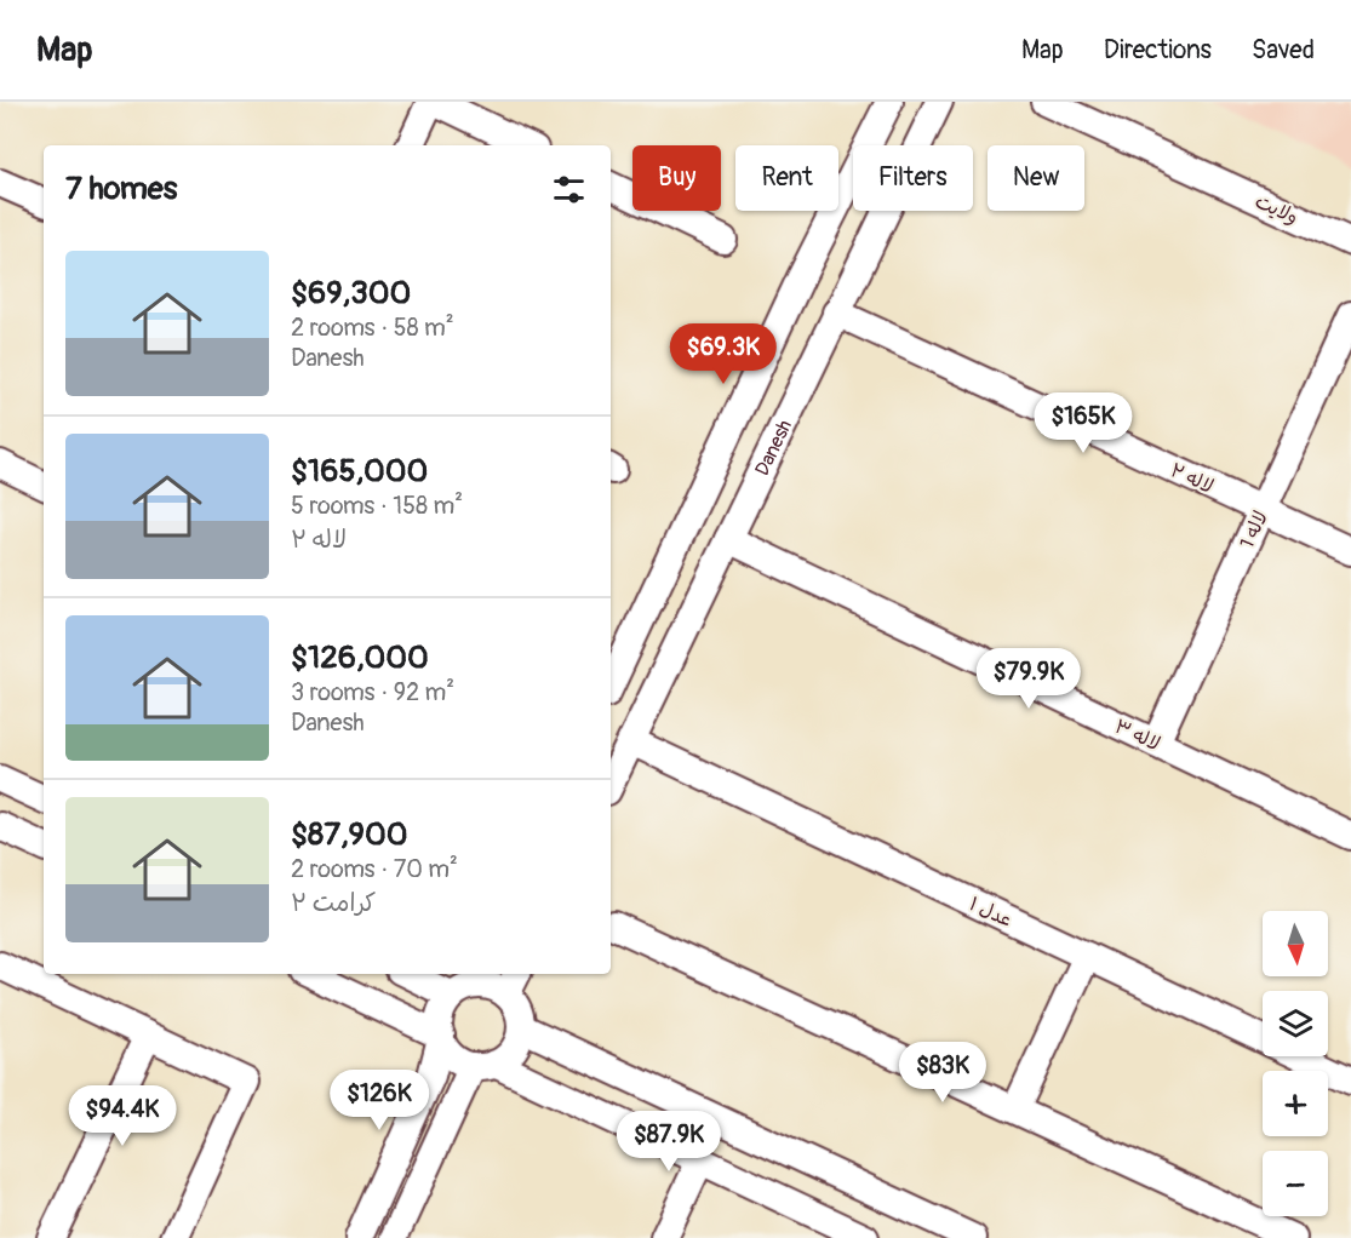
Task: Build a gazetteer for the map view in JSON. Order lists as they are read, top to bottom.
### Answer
{
  "streets": {
    "street": [
      "ولایت",
      "Danesh",
      "لاله ۲",
      "لاله 1",
      "لاله ۳",
      "عدل ۱"
    ]
  },
  "crossings": [
    ["Danesh", "لاله ۲"],
    ["Danesh", "لاله ۳"],
    ["Danesh", "عدل ۱"],
    ["لاله ۲", "لاله 1"],
    ["لاله 1", "لاله ۳"]
  ],
  "north": "bottom",
  "page": {
    "header": "Map",
    "nav": ["Map", "Directions", "Saved"],
    "chip": [
      "Buy",
      "Rent",
      "Filters",
      "New"
    ],
    "heading": "7 homes",
    "list": [
      {
        "name": "$69,300",
        "note": "2 rooms · 58 m² · Danesh"
      },
      {
        "name": "$165,000",
        "note": "5 rooms · 158 m² · لاله ۲"
      },
      {
        "name": "$126,000",
        "note": "3 rooms · 92 m² · Danesh"
      },
      {
        "name": "$87,900",
        "note": "2 rooms · 70 m² · کرامت ۲"
      }
    ],
    "price": [
      "$69.3K",
      "$165K",
      "$79.9K",
      "$83K",
      "$126K",
      "$94.4K",
      "$87.9K"
    ],
    "map_buttons": ["+", "−"]
  }
}
